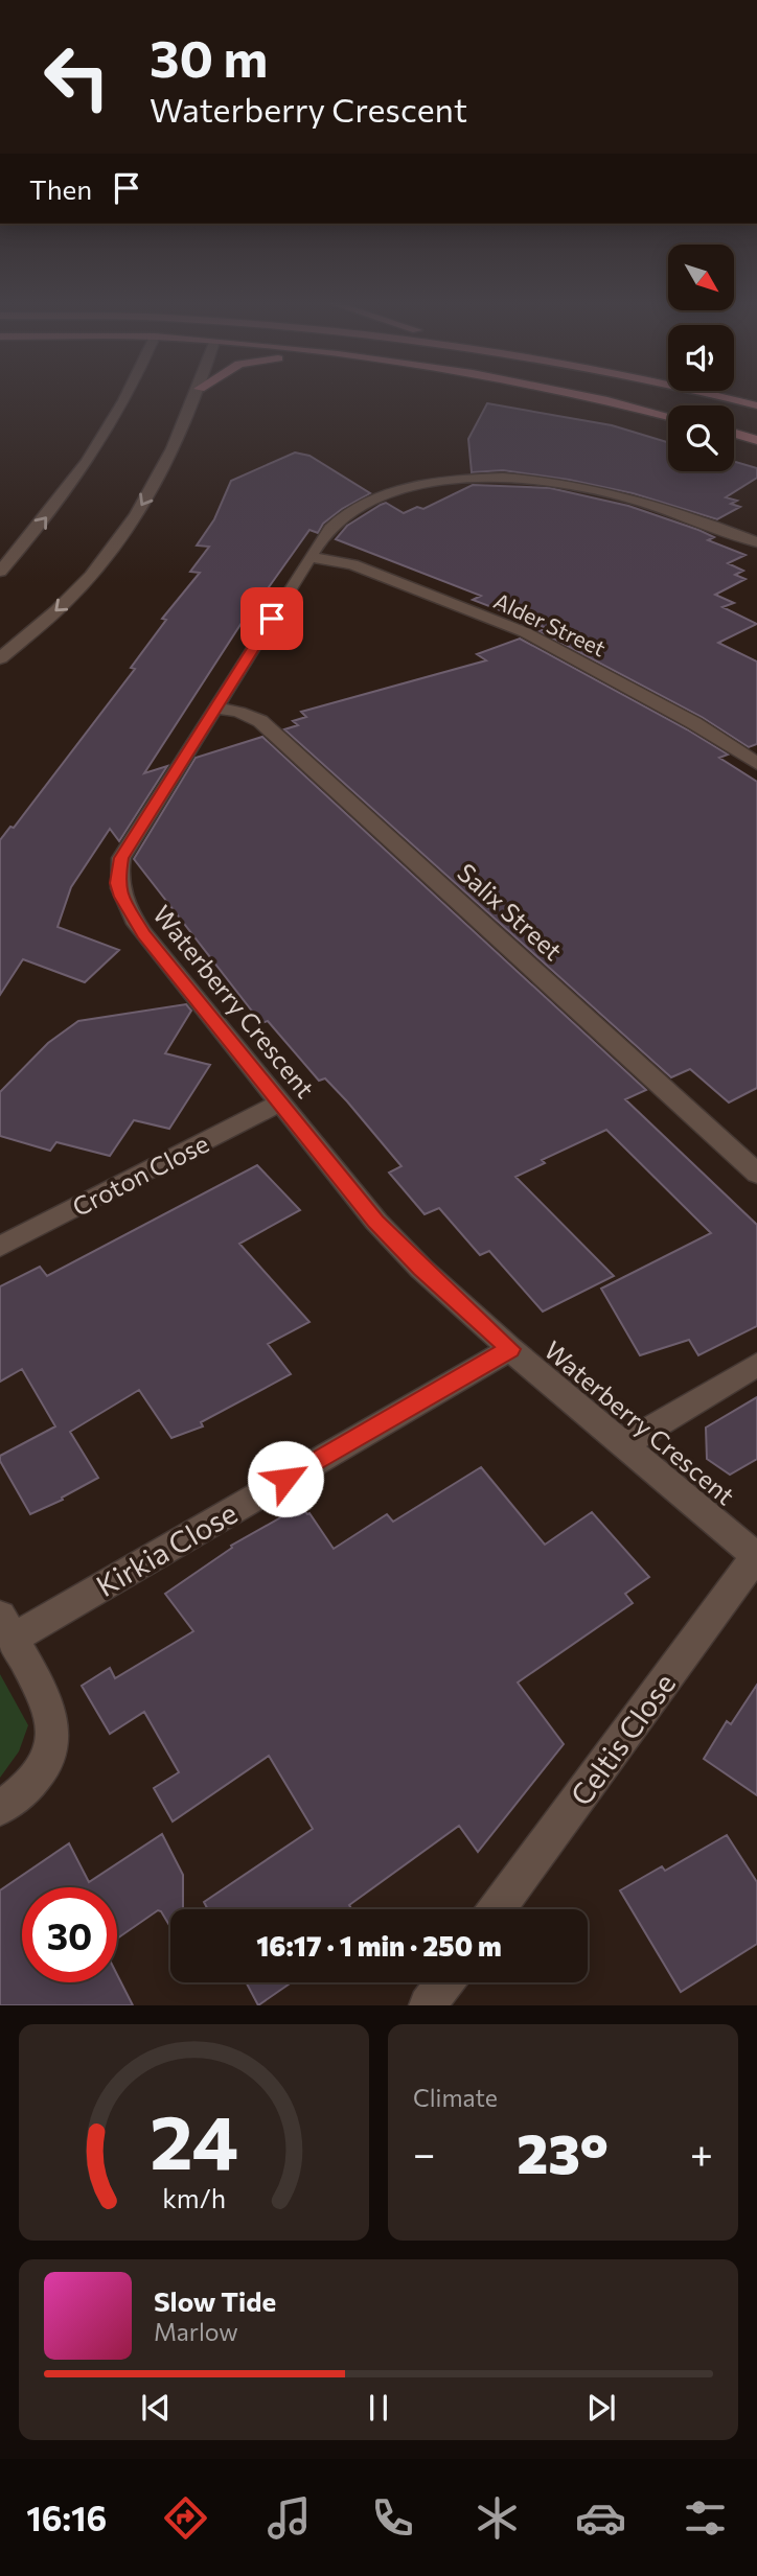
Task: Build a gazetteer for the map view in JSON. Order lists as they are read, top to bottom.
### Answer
{
  "streets": {
    "street": [
      "Alder Street",
      "Salix Street",
      "Waterberry Crescent",
      "Croton Close",
      "Kirkia Close",
      "Celtis Close"
    ]
  },
  "crossings": [
    ["Alder Street", "Waterberry Crescent"],
    ["Salix Street", "Waterberry Crescent"],
    ["Waterberry Crescent", "Croton Close"],
    ["Waterberry Crescent", "Kirkia Close"],
    ["Waterberry Crescent", "Celtis Close"]
  ],
  "north": "bottom right",
  "page": {
    "turn": ["30 m", "Waterberry Crescent"],
    "then": "Then",
    "limit": "30",
    "trip": "16:17 · 1 min · 250 m",
    "tile": "Climate",
    "heat": ["−", "23°", "+"],
    "song": ["Slow Tide", "Marlow"],
    "tabs": "16:16",
    "gauge": ["24", "km/h"]
  }
}
